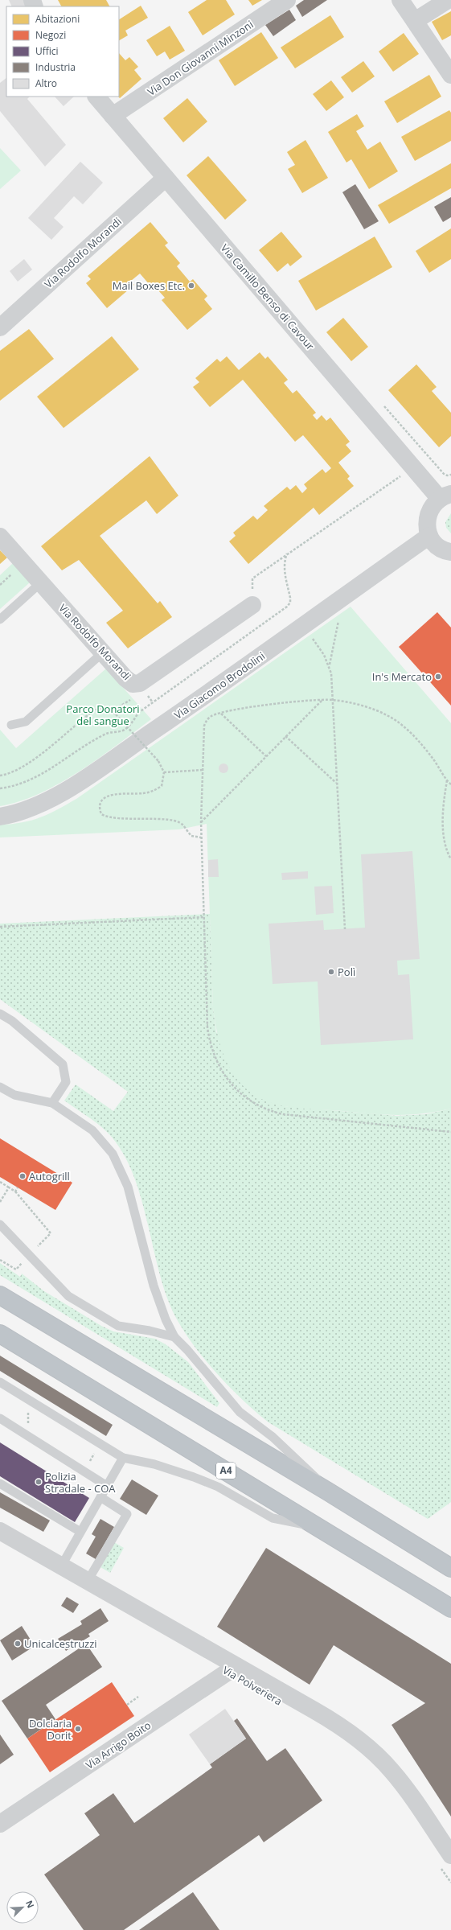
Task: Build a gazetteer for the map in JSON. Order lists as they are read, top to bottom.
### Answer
{
  "streets": {
    "highway": ["A4"],
    "street": [
      "Via Don Giovanni Minzoni",
      "Via Rodolfo Morandi",
      "Via Camillo Benso di Cavour",
      "Via Giacomo Brodolini",
      "Via Polveriera",
      "Via Arrigo Boito"
    ]
  },
  "crossings": [
    ["Via Don Giovanni Minzoni", "Via Camillo Benso di Cavour"],
    ["Via Rodolfo Morandi", "Via Camillo Benso di Cavour"],
    ["Via Polveriera", "Via Arrigo Boito"]
  ],
  "parks": ["Parco Donatori del sangue"],
  "places": [
    "Mail Boxes Etc.",
    "In's Mercato",
    "Polì",
    "Autogrill",
    "Polizia Stradale - COA",
    "Unicalcestruzzi",
    "Dolciaria Dorit"
  ],
  "legend": [
    "Abitazioni",
    "Negozi",
    "Uffici",
    "Industria",
    "Altro"
  ],
  "north": "top right"
}
